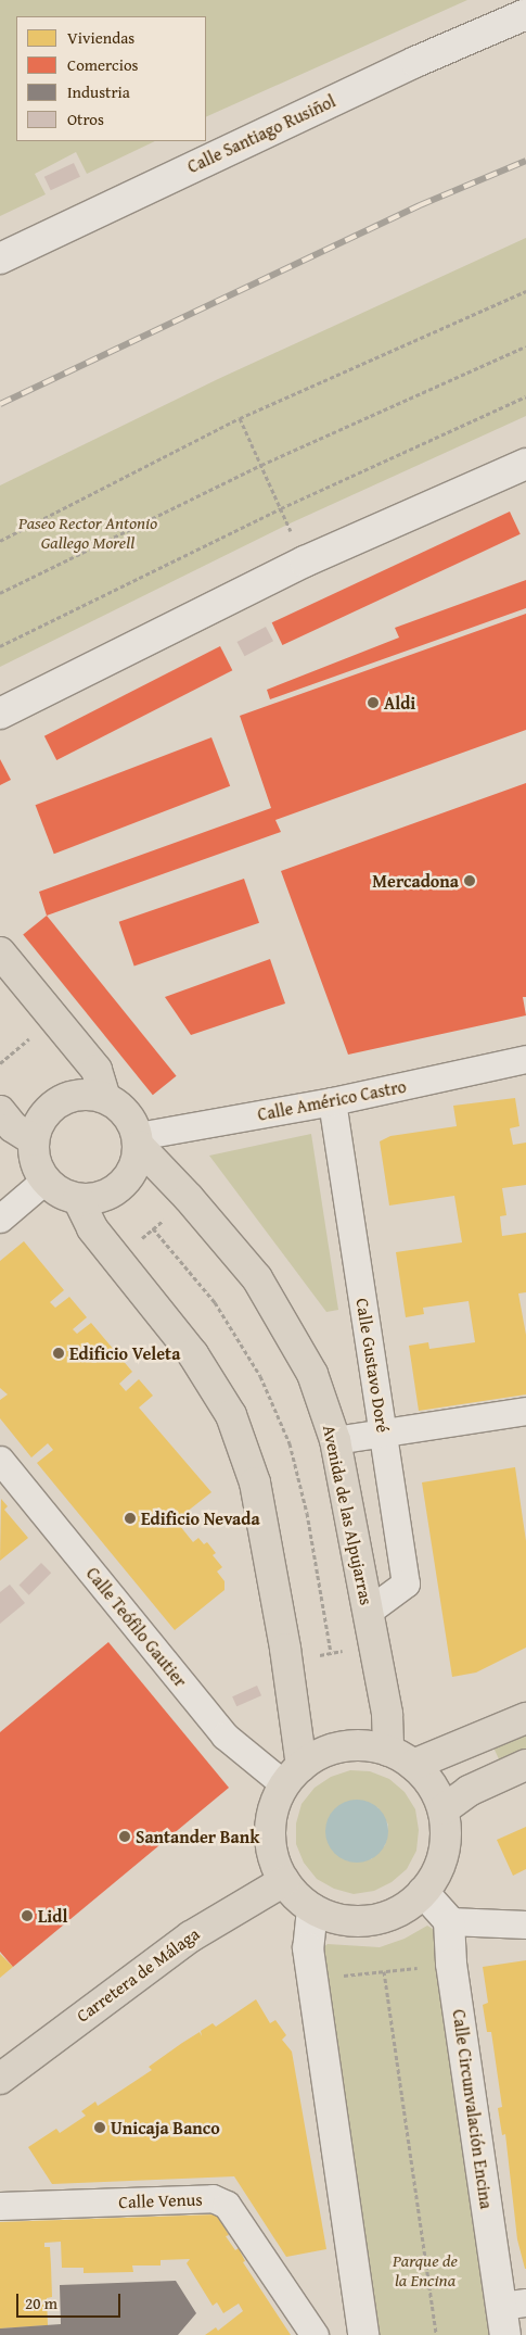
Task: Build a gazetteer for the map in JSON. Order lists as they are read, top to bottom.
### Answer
{
  "streets": {
    "main road": [
      "Calle Santiago Rusiñol",
      "Avenida de las Alpujarras",
      "Carretera de Málaga",
      "Calle Circunvalación Encina"
    ],
    "street": [
      "Calle Américo Castro",
      "Calle Gustavo Doré",
      "Calle Teófilo Gautier",
      "Calle Venus"
    ]
  },
  "crossings": [
    ["Calle Américo Castro", "Calle Gustavo Doré"],
    ["Calle Américo Castro", "Avenida de las Alpujarras"],
    ["Calle Gustavo Doré", "Avenida de las Alpujarras"],
    ["Avenida de las Alpujarras", "Calle Teófilo Gautier"],
    ["Avenida de las Alpujarras", "Carretera de Málaga"],
    ["Calle Teófilo Gautier", "Carretera de Málaga"]
  ],
  "parks": ["Paseo Rector Antonio Gallego Morell", "Parque de la Encina"],
  "places": [
    "Aldi",
    "Mercadona",
    "Edificio Veleta",
    "Edificio Nevada",
    "Santander Bank",
    "Lidl",
    "Unicaja Banco"
  ],
  "legend": [
    "Viviendas",
    "Comercios",
    "Industria",
    "Otros"
  ],
  "scale_bar": "20 m"
}
